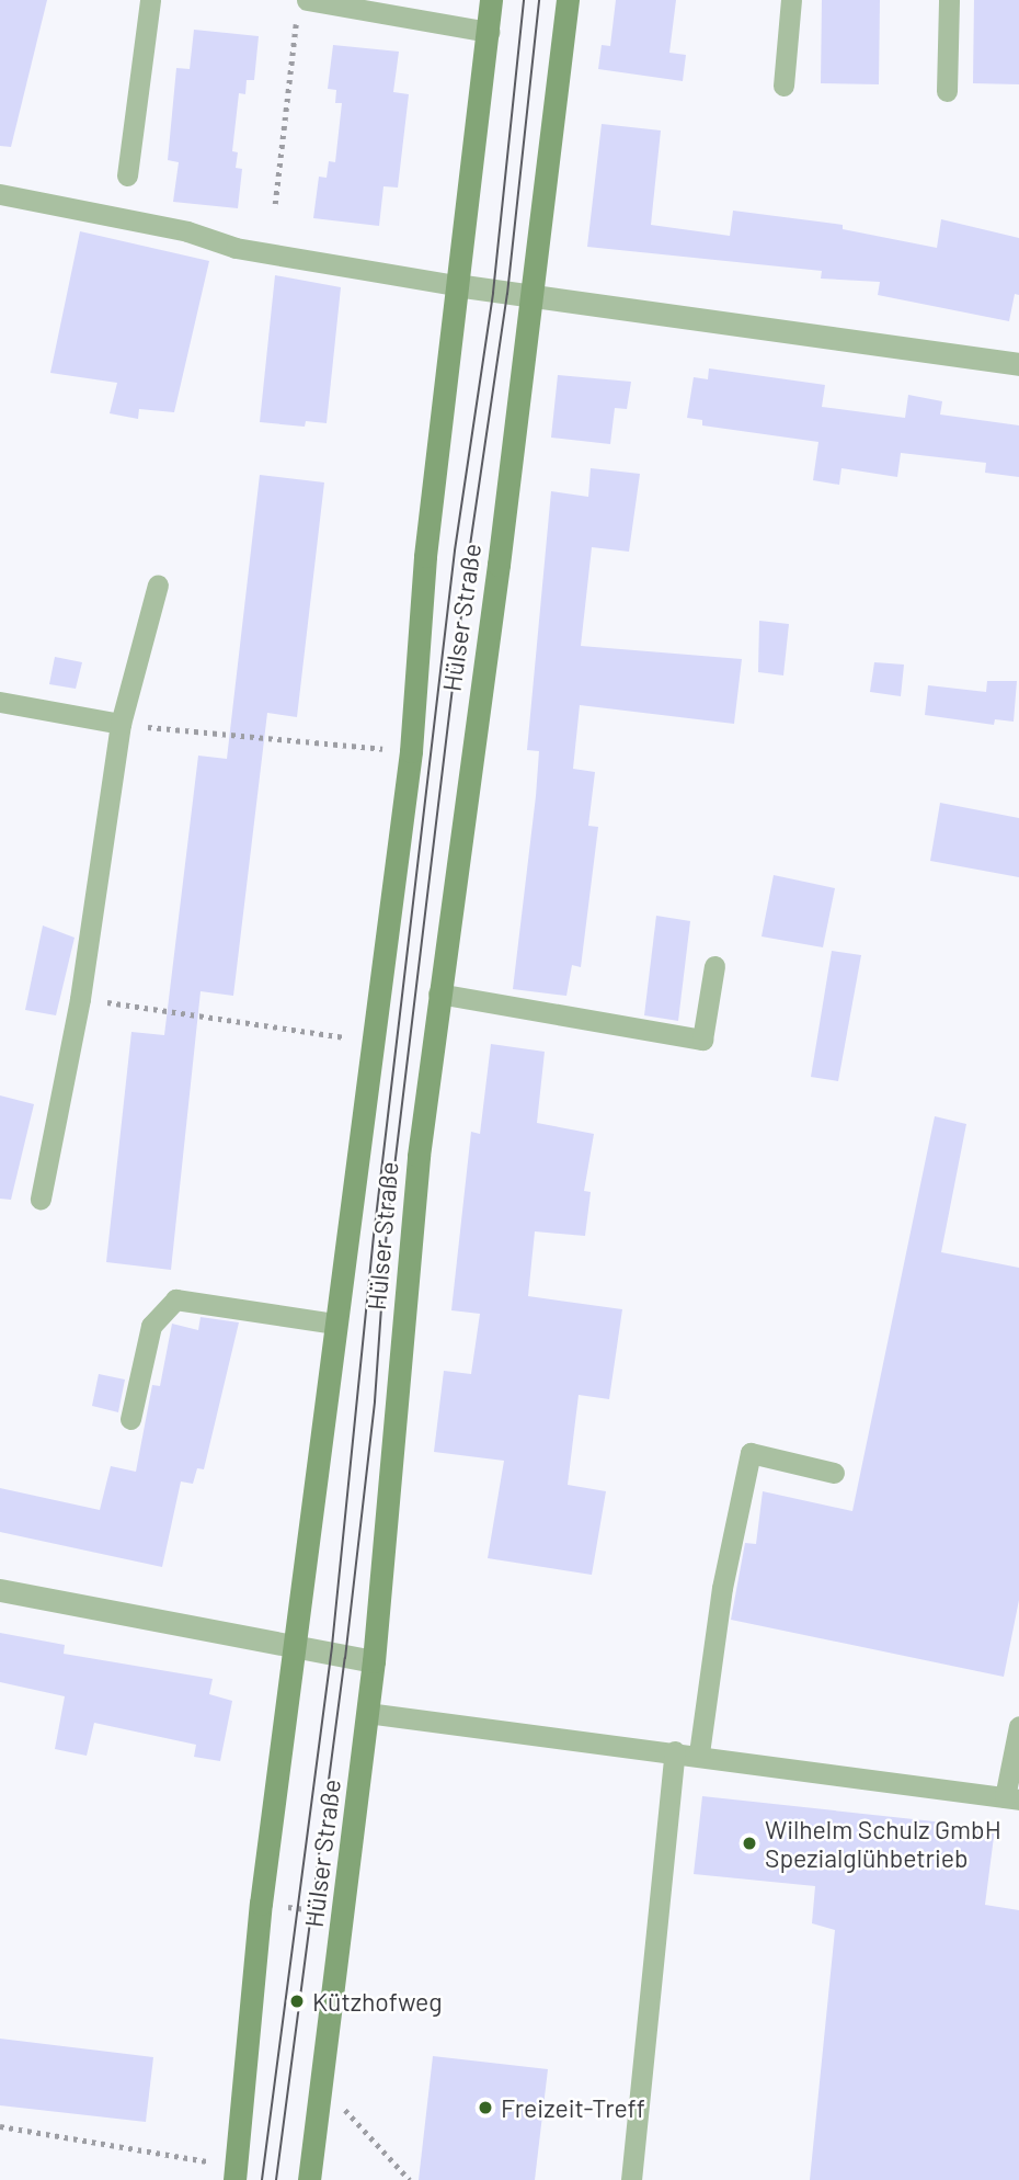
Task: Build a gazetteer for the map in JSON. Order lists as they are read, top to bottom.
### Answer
{
  "streets": {
    "street": ["Hülser Straße"]
  },
  "places": ["Wilhelm Schulz GmbH Spezialglühbetrieb", "Kützhofweg", "Freizeit-Treff"]
}
